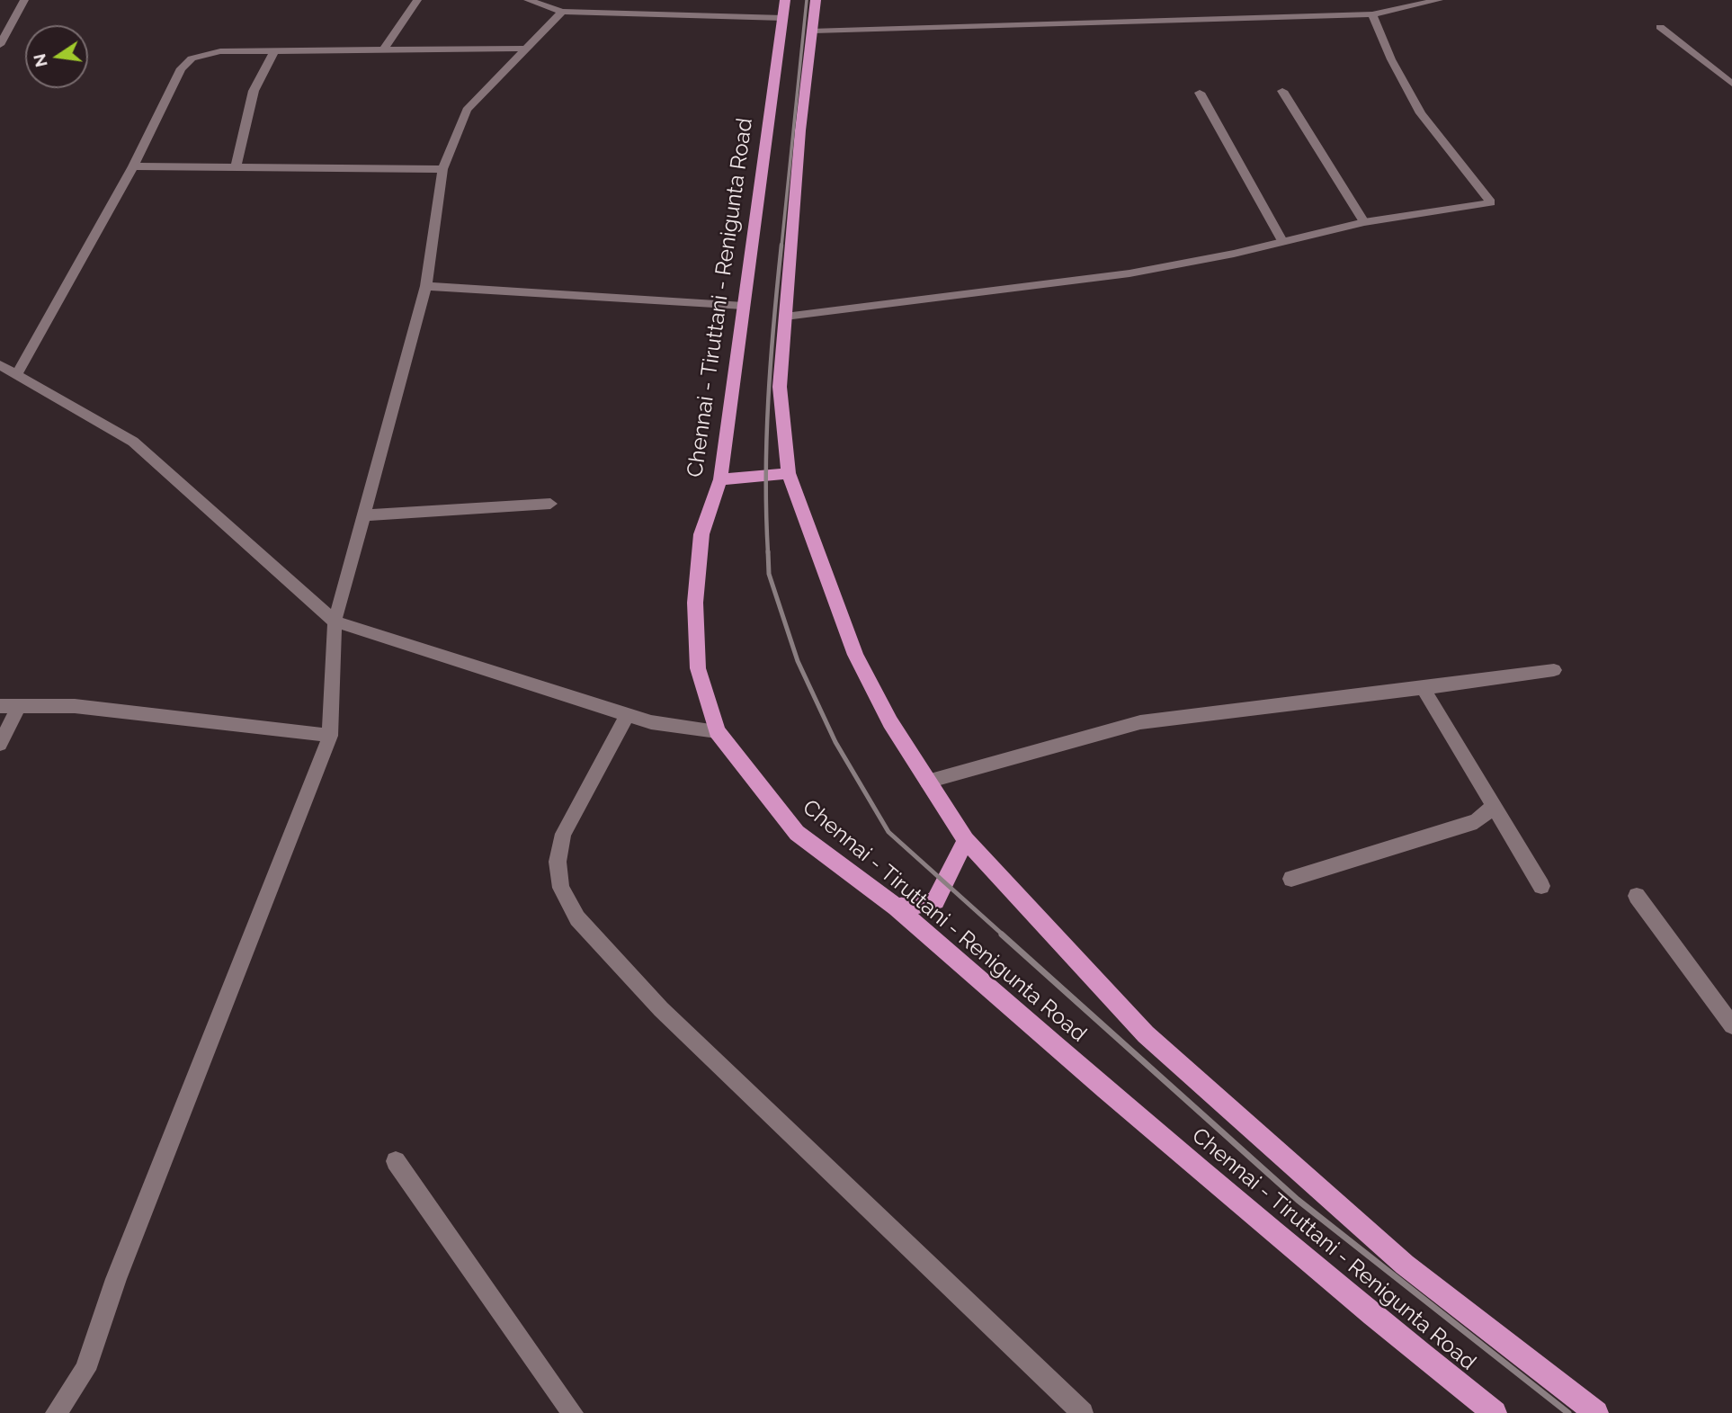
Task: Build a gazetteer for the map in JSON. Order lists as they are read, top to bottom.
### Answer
{
  "streets": {
    "highway": ["Chennai - Tiruttani - Renigunta Road"]
  },
  "north": "left"
}
